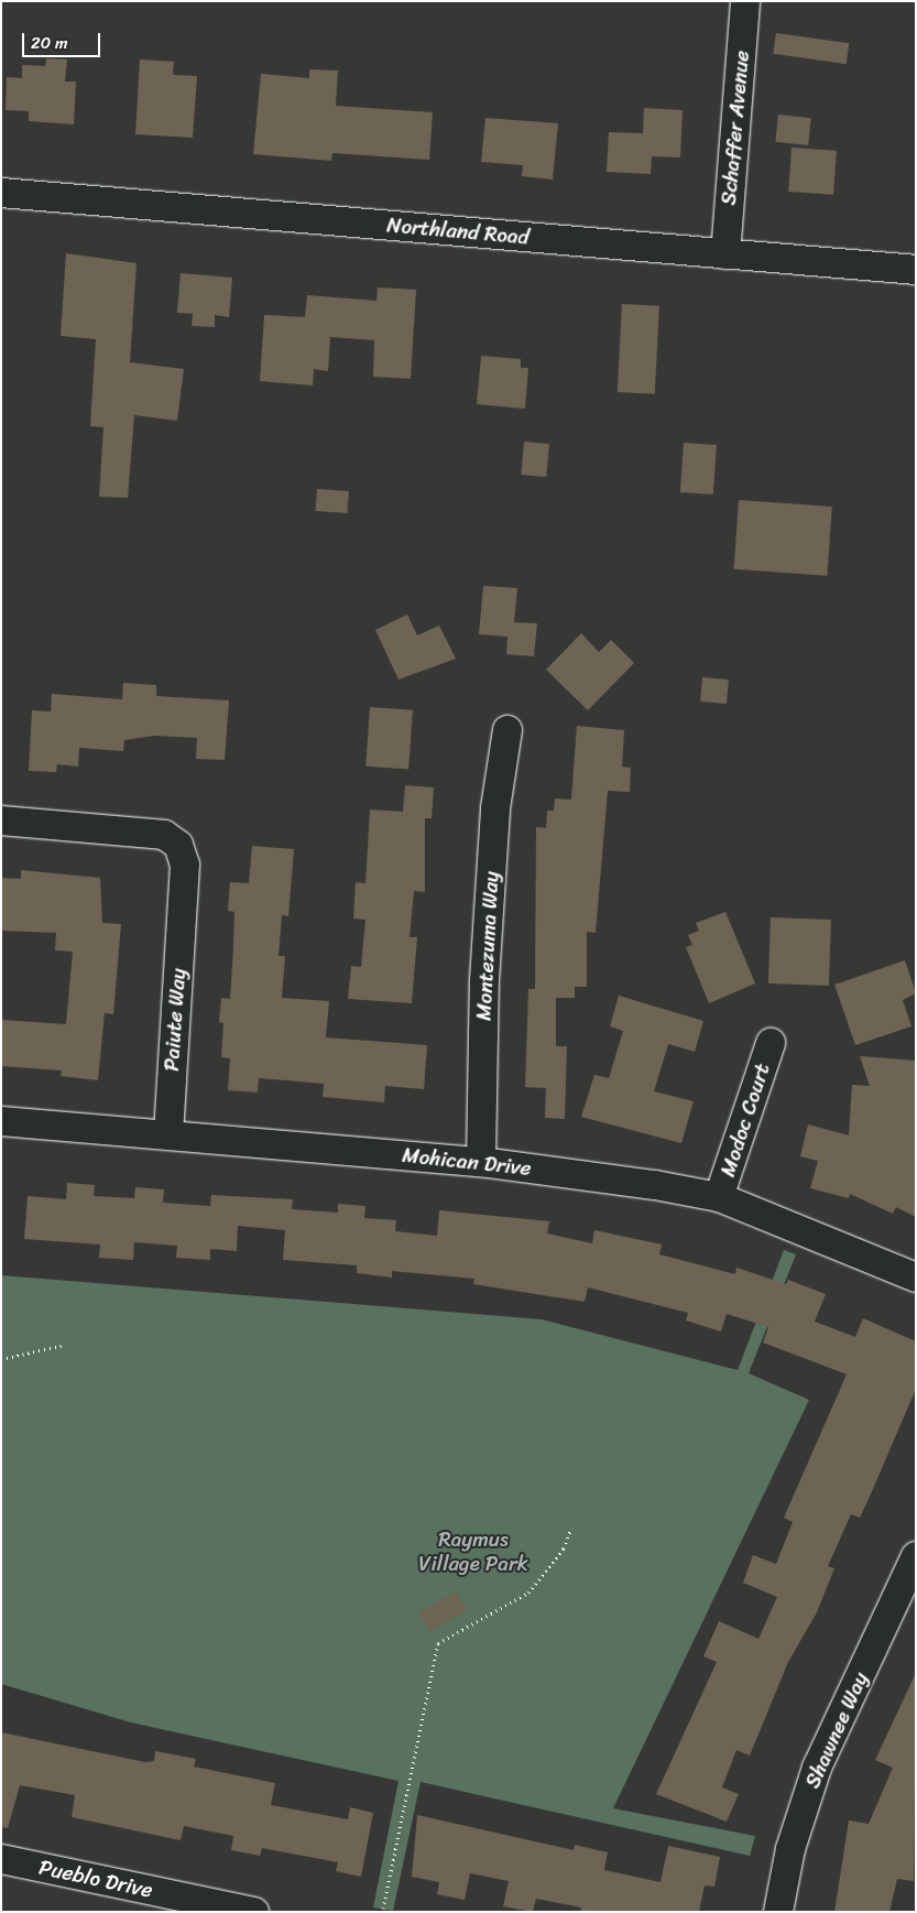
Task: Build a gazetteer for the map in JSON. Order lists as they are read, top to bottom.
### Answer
{
  "streets": {
    "street": [
      "Schaffer Avenue",
      "Northland Road",
      "Montezuma Way",
      "Paiute Way",
      "Modoc Court",
      "Mohican Drive",
      "Shawnee Way",
      "Pueblo Drive"
    ]
  },
  "crossings": [
    ["Schaffer Avenue", "Northland Road"],
    ["Montezuma Way", "Mohican Drive"],
    ["Paiute Way", "Mohican Drive"],
    ["Modoc Court", "Mohican Drive"]
  ],
  "parks": ["Raymus Village Park"],
  "scale_bar": "20 m"
}
